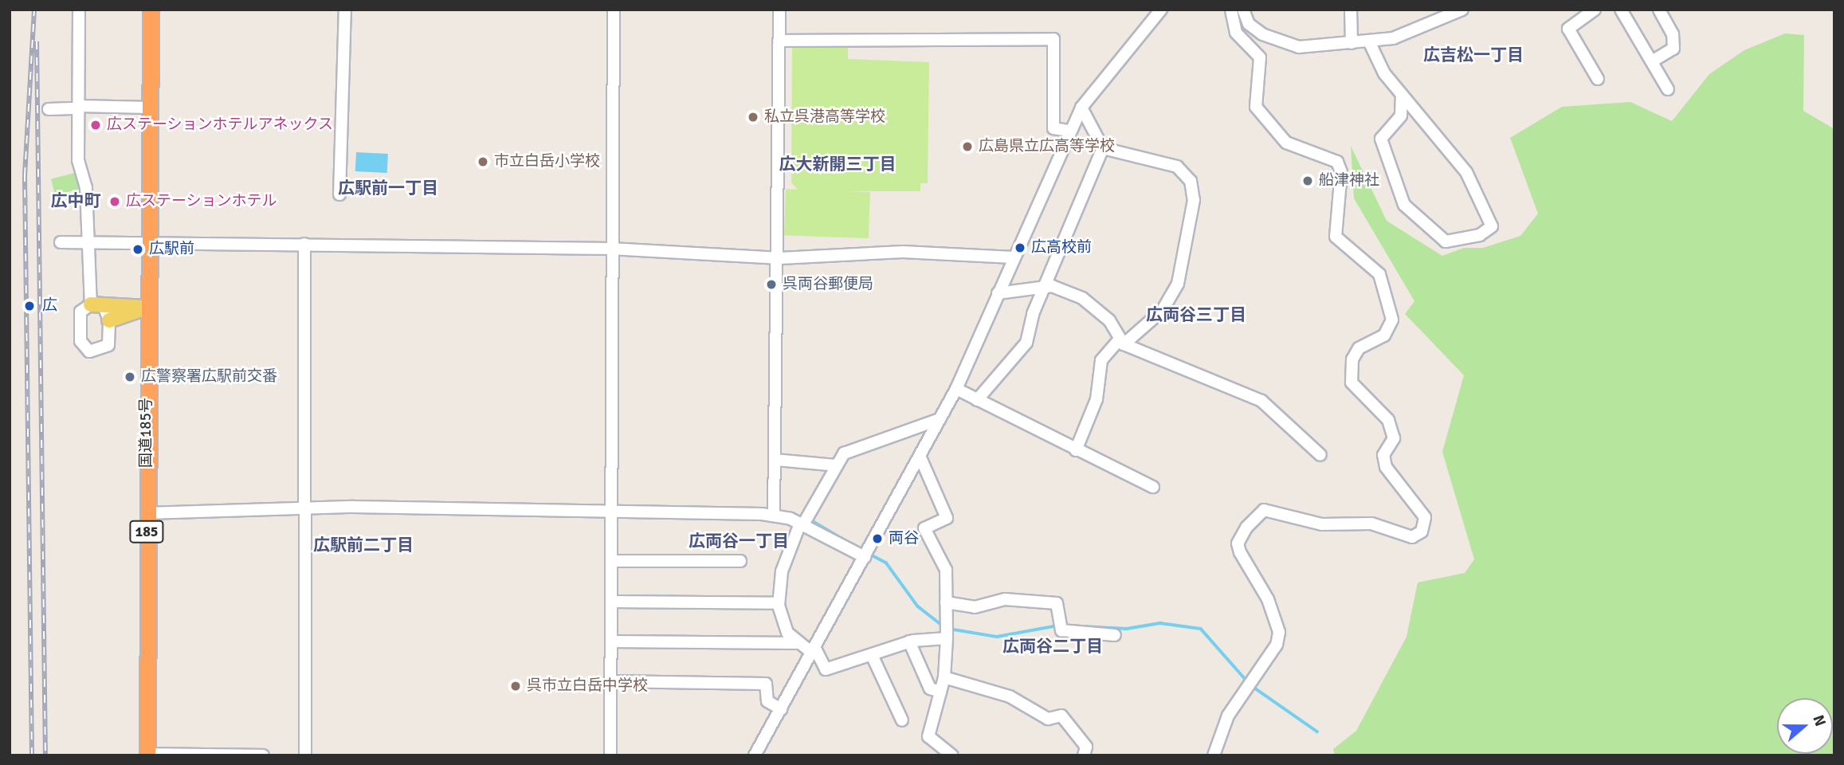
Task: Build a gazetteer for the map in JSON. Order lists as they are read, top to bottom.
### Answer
{
  "streets": {
    "highway": ["国道185号", "185"]
  },
  "districts": [
    "広吉松一丁目",
    "広大新開三丁目",
    "広駅前一丁目",
    "広中町",
    "広両谷三丁目",
    "広両谷一丁目",
    "広駅前二丁目",
    "広両谷二丁目"
  ],
  "places": [
    "私立呉港高等学校",
    "広ステーションホテルアネックス",
    "広島県立広高等学校",
    "市立白岳小学校",
    "船津神社",
    "広ステーションホテル",
    "広高校前",
    "広駅前",
    "呉両谷郵便局",
    "広",
    "広警察署広駅前交番",
    "両谷",
    "呉市立白岳中学校"
  ],
  "north": "right"
}
